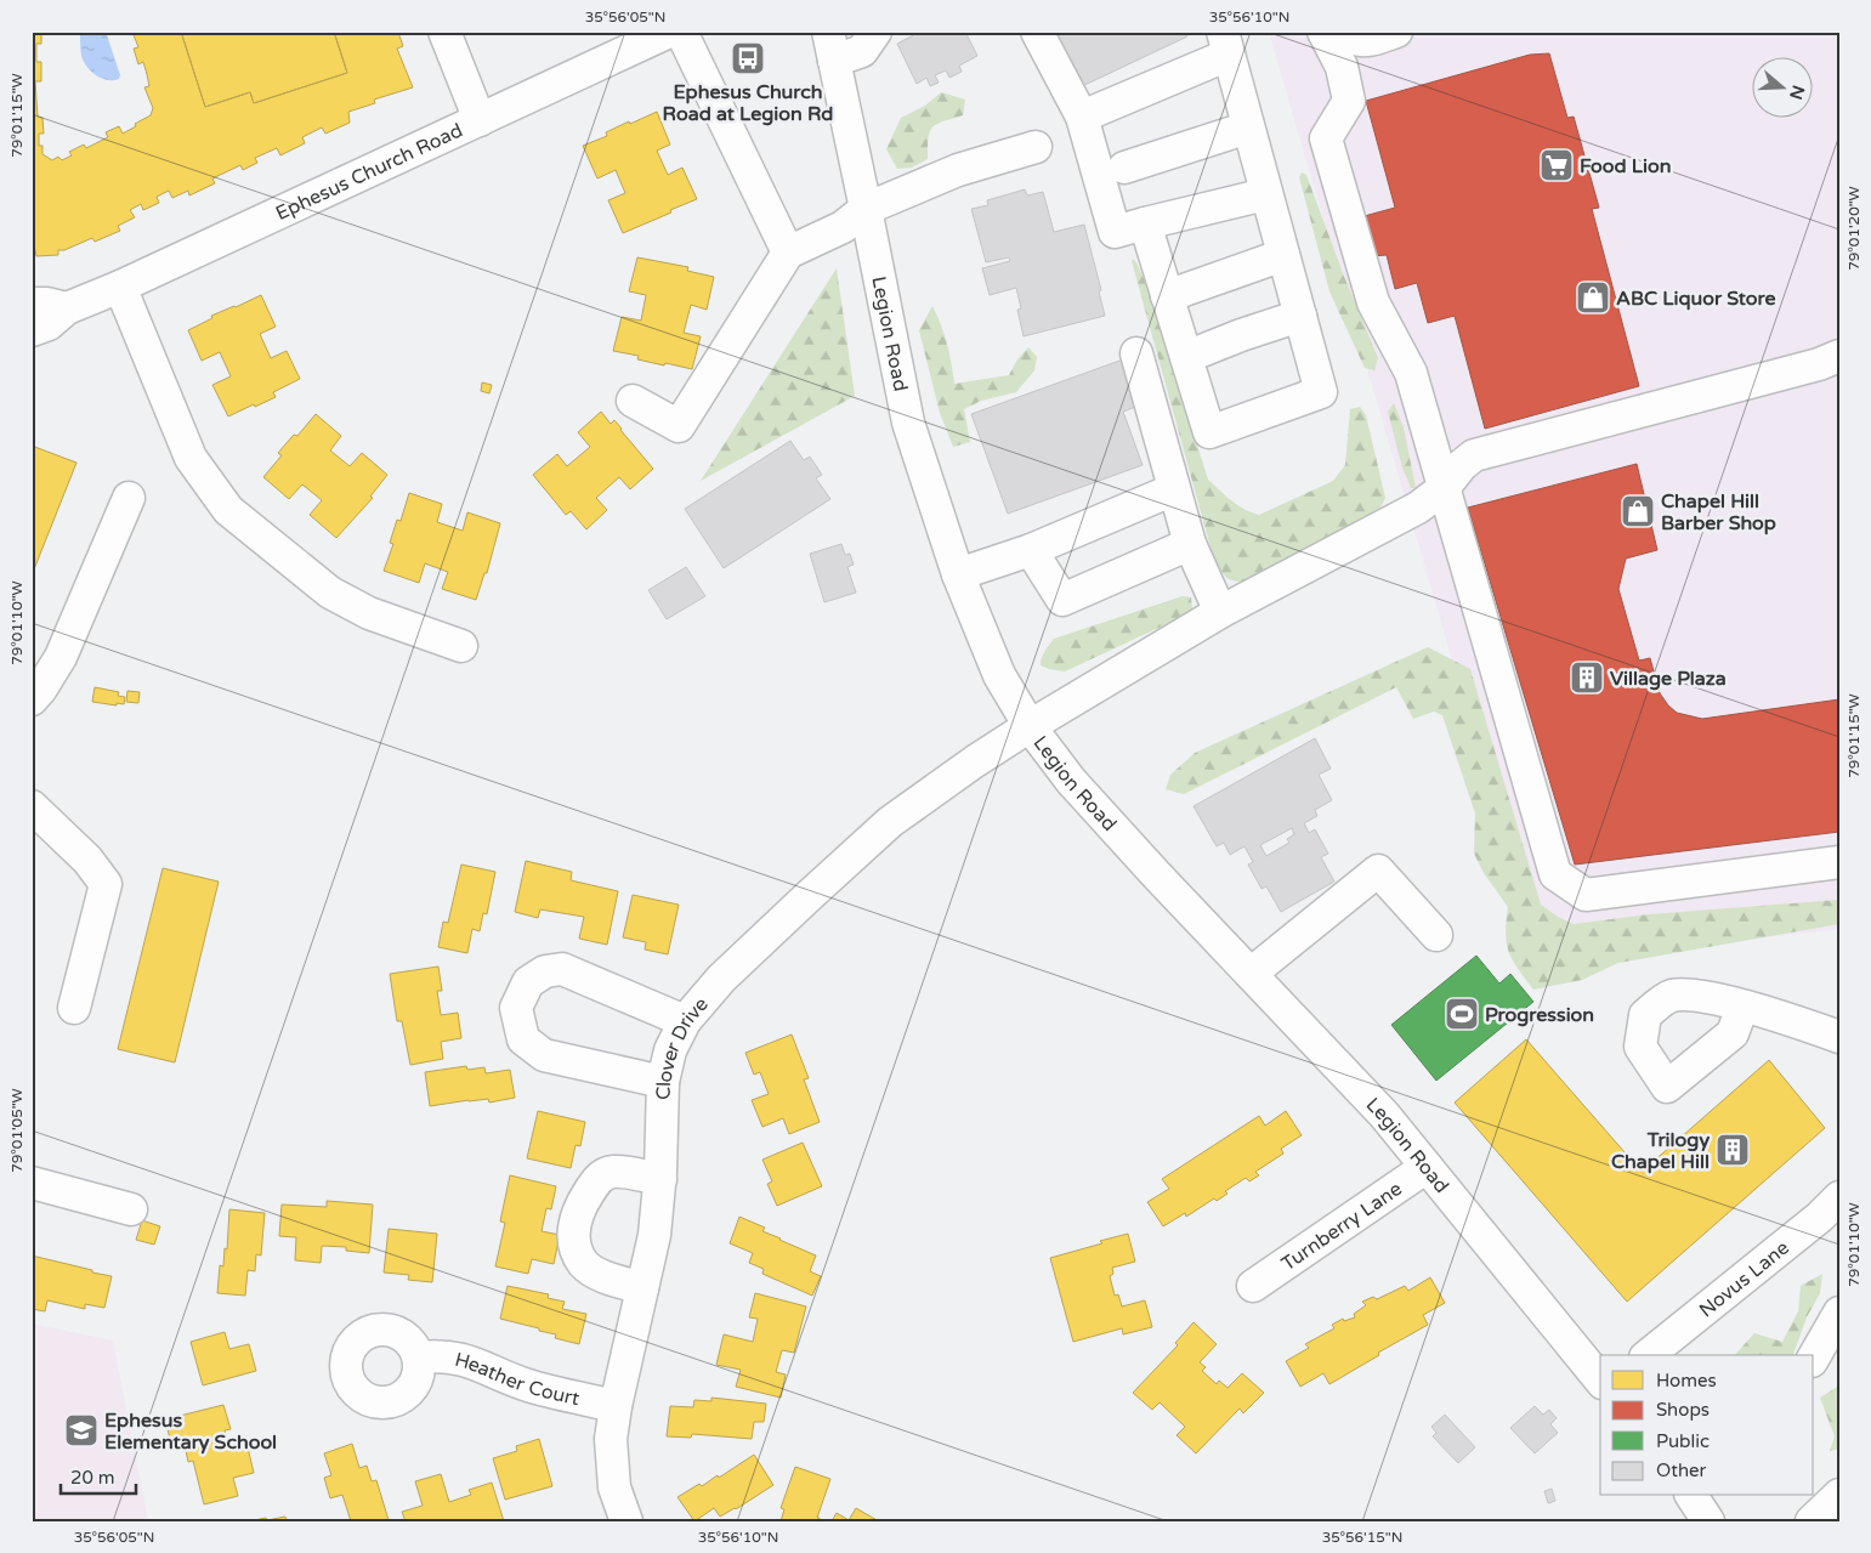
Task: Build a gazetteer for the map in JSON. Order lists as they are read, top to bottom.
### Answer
{
  "streets": {
    "street": [
      "Ephesus Church Road",
      "Legion Road",
      "Clover Drive",
      "Turnberry Lane",
      "Novus Lane",
      "Heather Court"
    ]
  },
  "crossings": [
    ["Legion Road", "Clover Drive"],
    ["Legion Road", "Turnberry Lane"],
    ["Clover Drive", "Heather Court"]
  ],
  "places": {
    "bus stop": ["Ephesus Church Road at Legion Rd"],
    "supermarket": ["Food Lion"],
    "shop": ["ABC Liquor Store", "Chapel Hill Barber Shop"],
    "building": ["Village Plaza", "Trilogy Chapel Hill"],
    "sports": ["Progression"],
    "school or university": ["Ephesus Elementary School"]
  },
  "legend": [
    "Homes",
    "Shops",
    "Public",
    "Other"
  ],
  "scale_bar": "20 m",
  "north": "right",
  "coordinates": [
    "35°56'05\"N",
    "35°56'10\"N",
    "79°01'15\"W",
    "79°01'20\"W",
    "79°01'10\"W",
    "79°01'05\"W",
    "35°56'15\"N"
  ]
}
